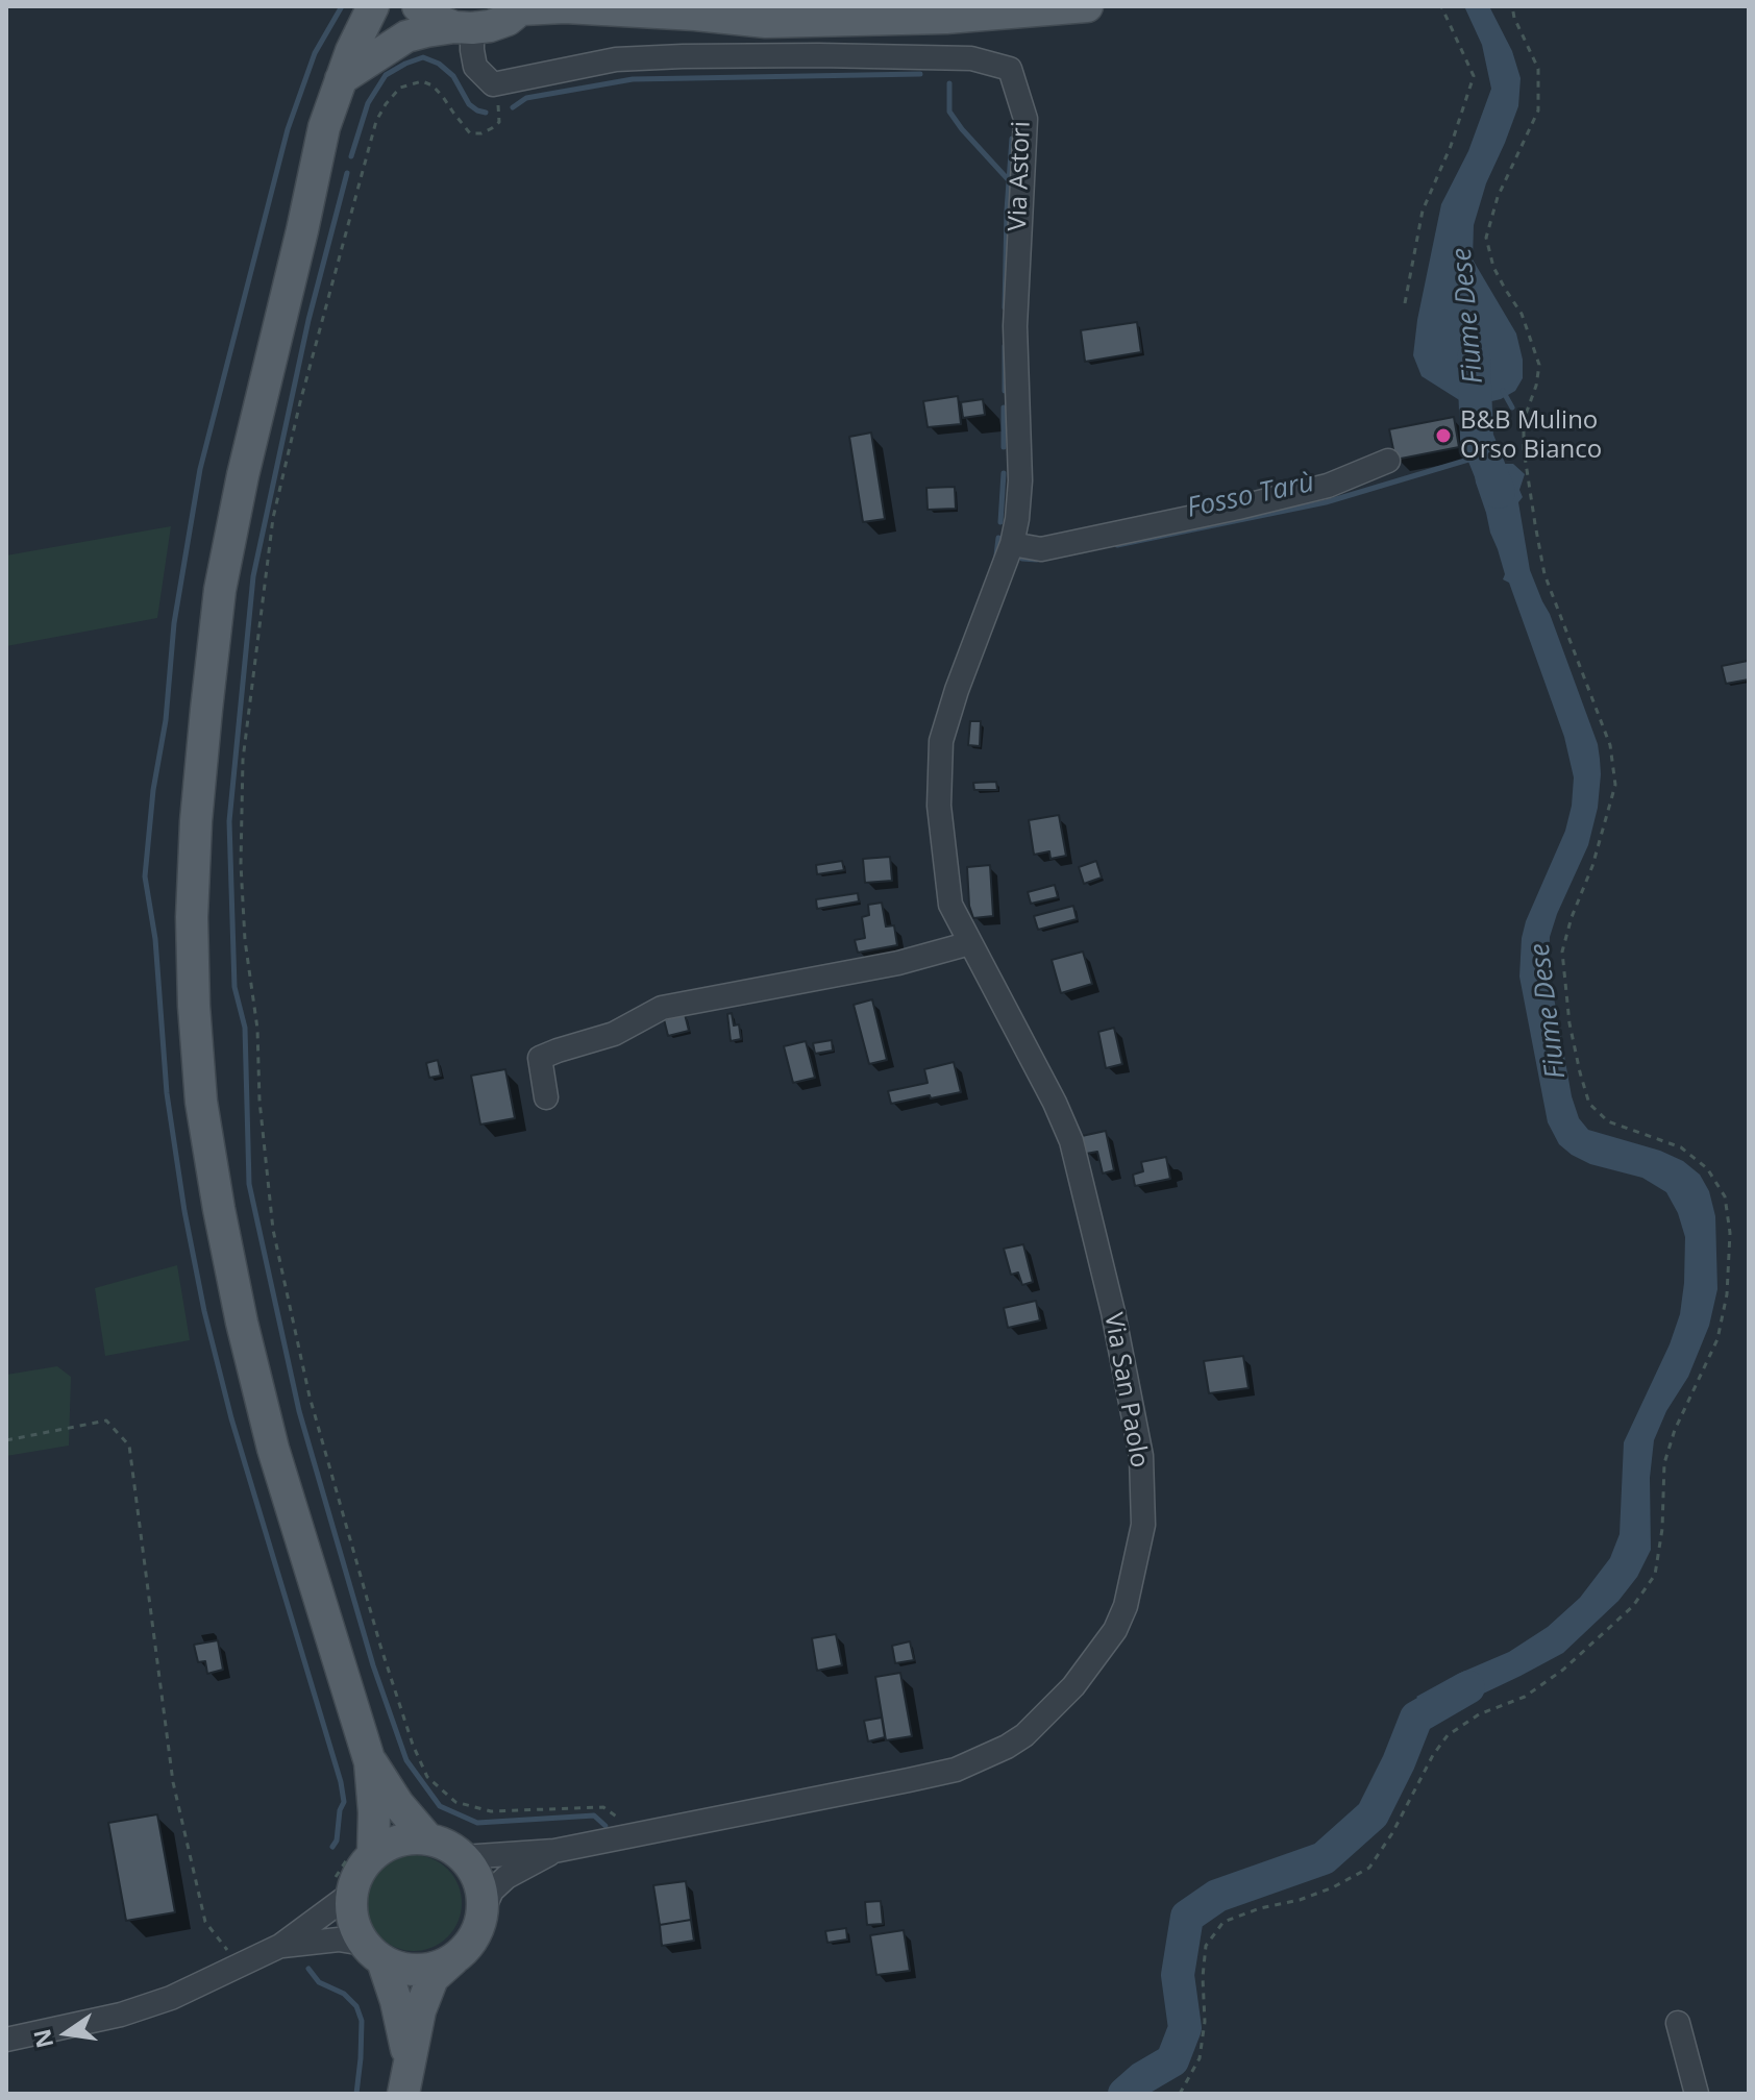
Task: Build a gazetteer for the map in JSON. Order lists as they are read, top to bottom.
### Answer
{
  "streets": {
    "street": ["Via Astori", "Via San Paolo"]
  },
  "crossings": [
    ["Via Astori", "Via San Paolo"]
  ],
  "water": ["Fiume Dese", "Fosso Tarù"],
  "places": ["B&B Mulino Orso Bianco"],
  "north": "left"
}
